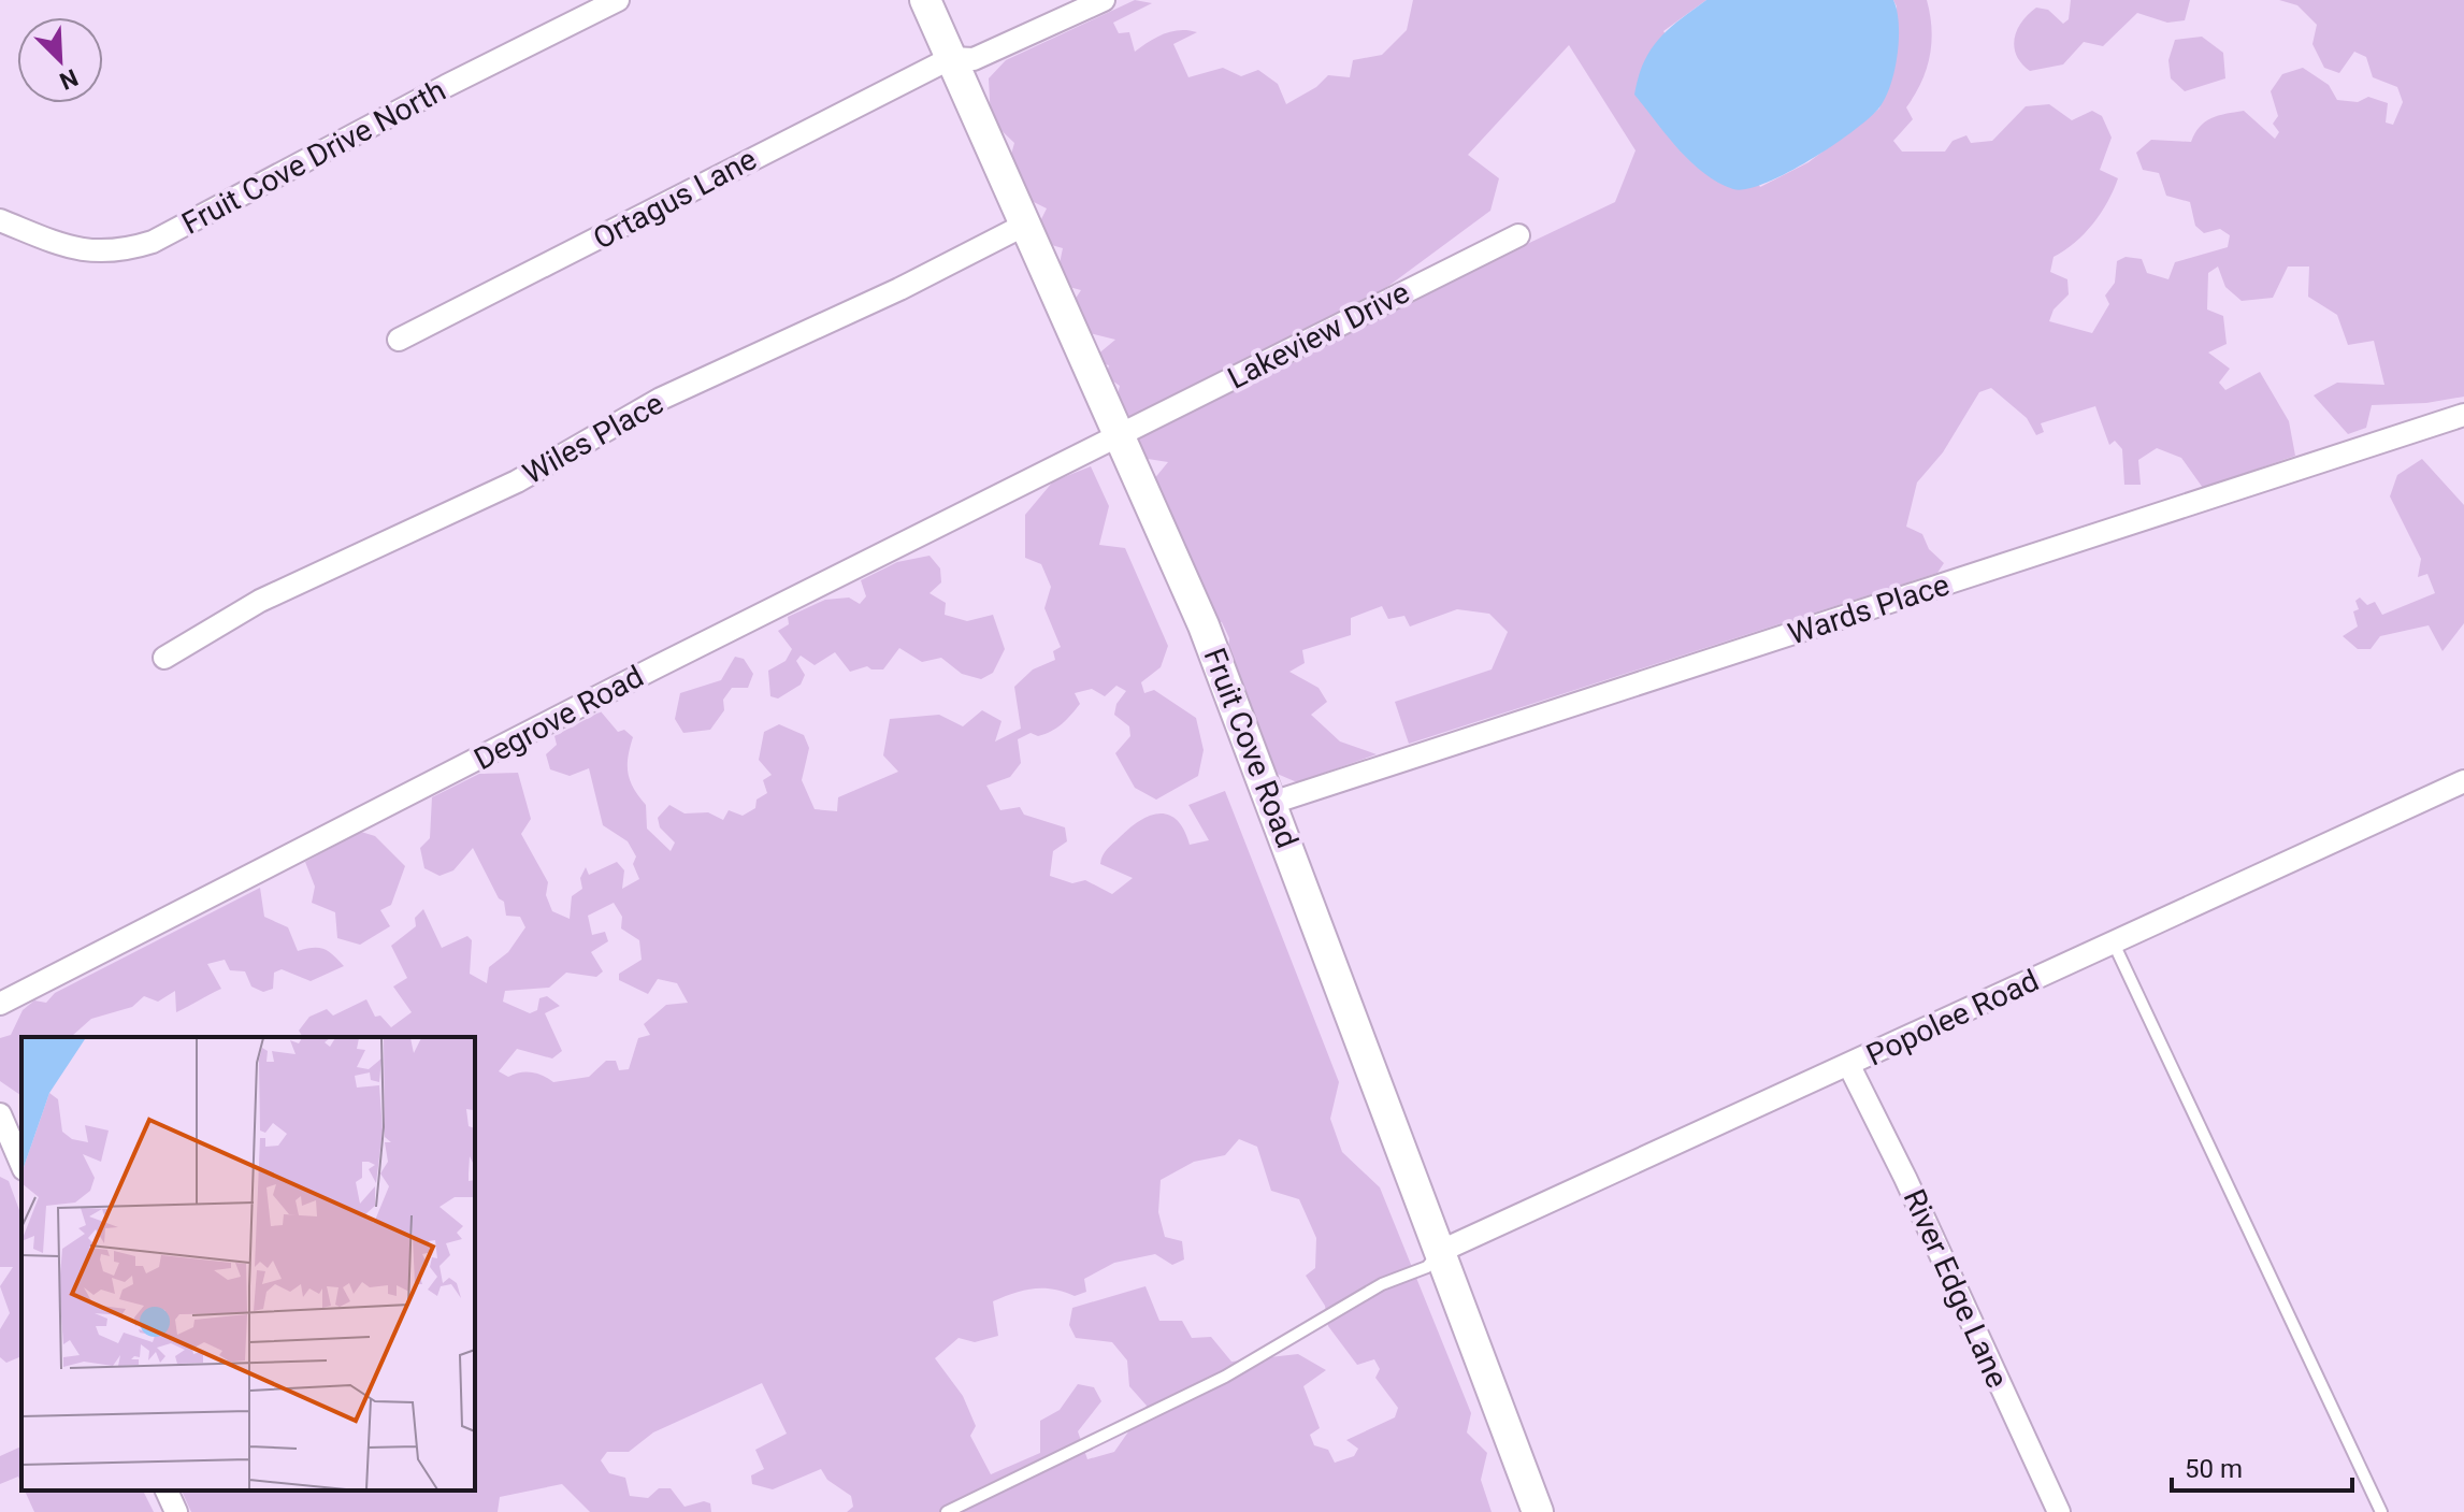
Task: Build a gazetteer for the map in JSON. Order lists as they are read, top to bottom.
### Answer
{
  "streets": {
    "street": [
      "Fruit Cove Drive North",
      "Ortagus Lane",
      "Lakeview Drive",
      "Wiles Place",
      "Wards Place",
      "Degrove Road",
      "Fruit Cove Road",
      "Popolee Road",
      "River Edge Lane"
    ]
  },
  "crossings": [
    ["Ortagus Lane", "Fruit Cove Road"],
    ["Lakeview Drive", "Degrove Road"],
    ["Lakeview Drive", "Fruit Cove Road"],
    ["Wiles Place", "Fruit Cove Road"],
    ["Wards Place", "Fruit Cove Road"],
    ["Degrove Road", "Fruit Cove Road"],
    ["Fruit Cove Road", "Popolee Road"],
    ["Popolee Road", "River Edge Lane"]
  ],
  "scale_bar": "50 m",
  "north": "bottom right"
}
